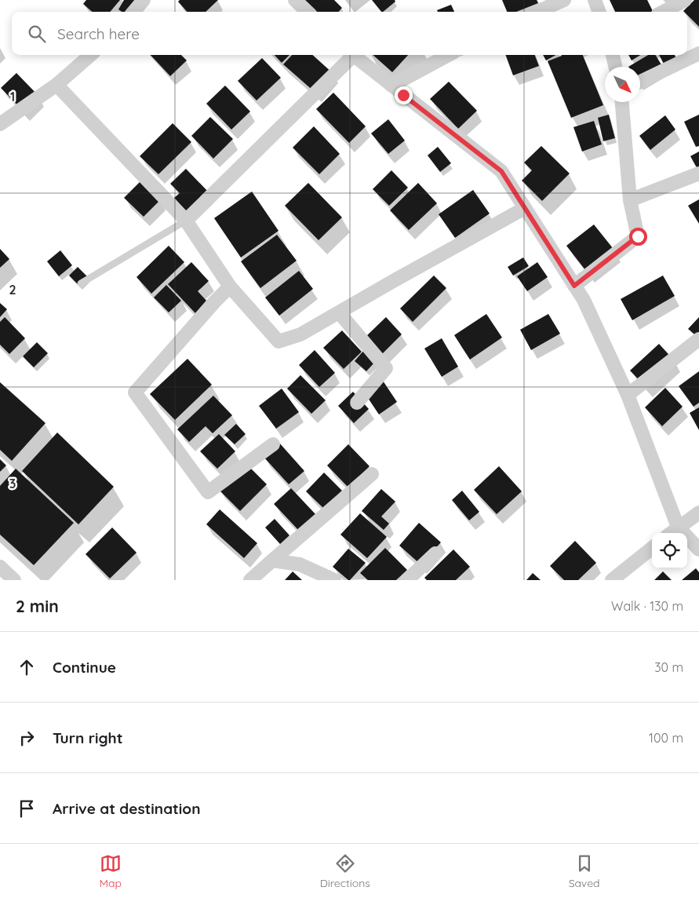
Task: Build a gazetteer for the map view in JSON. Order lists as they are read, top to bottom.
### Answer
{
  "north": "bottom right",
  "page": {
    "search": "Search here",
    "heading": ["2 min", "Walk · 130 m"],
    "list": [
      ["Continue", "30 m"],
      ["Turn right", "100 m"],
      "Arrive at destination"
    ],
    "nav": ["Map", "Directions", "Saved"]
  },
  "grid": {
    "rows": ["1", "2", "3"]
  }
}
